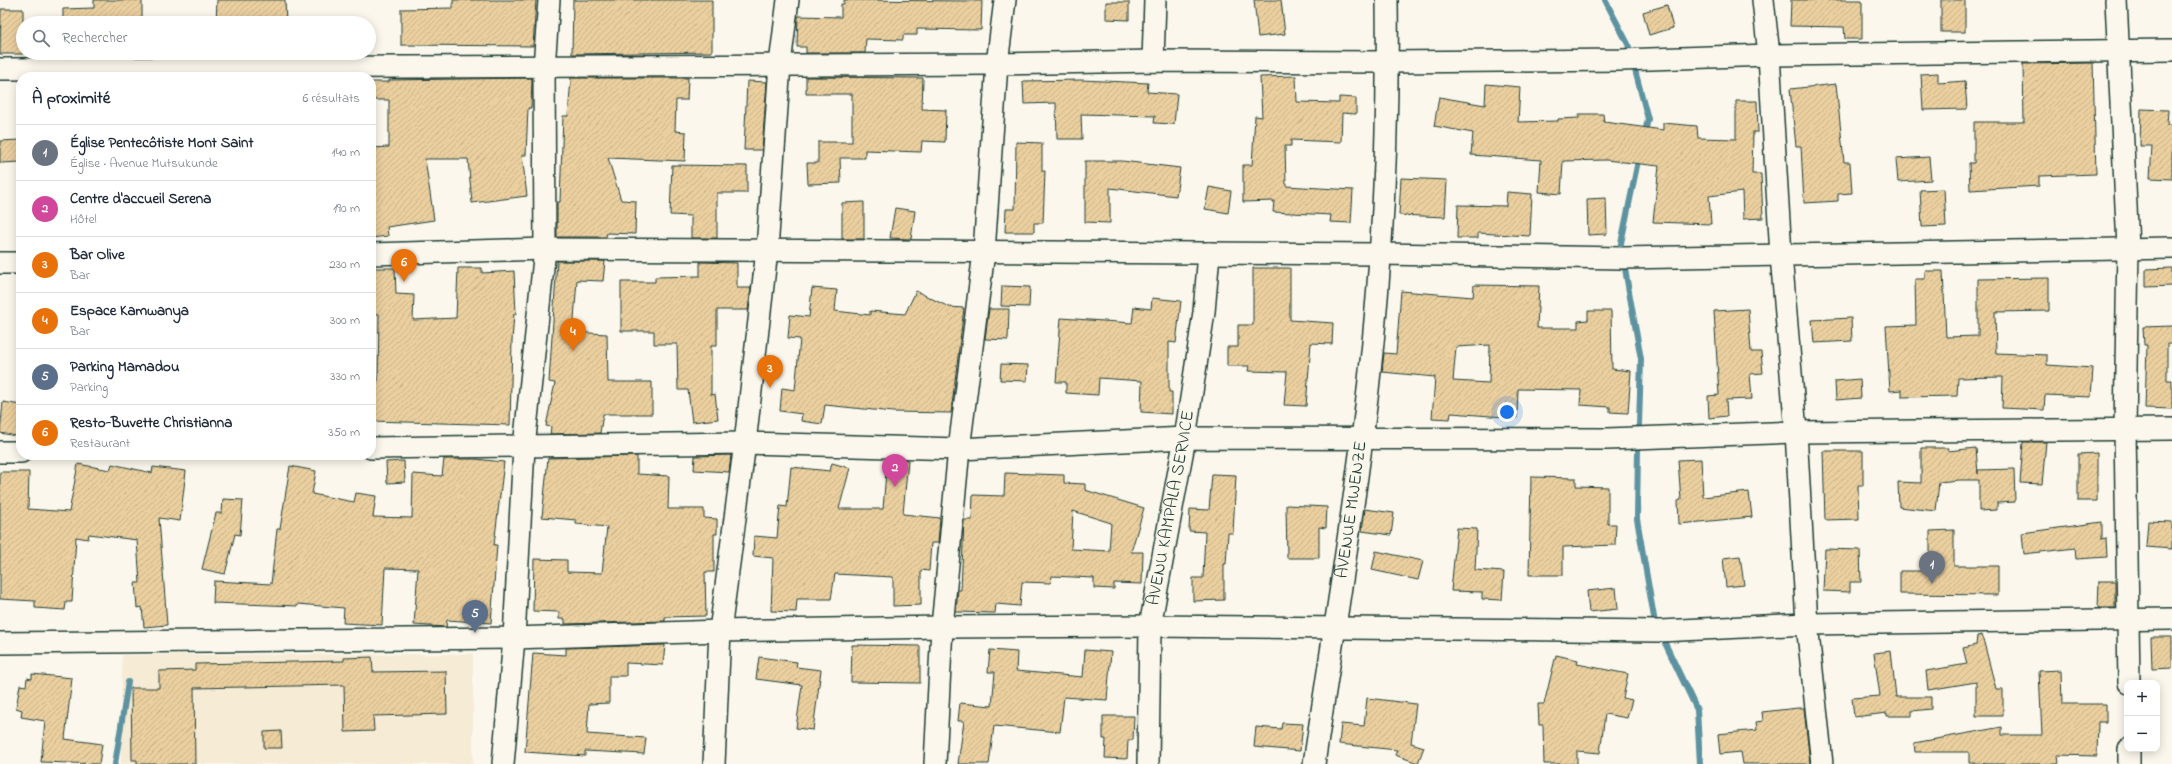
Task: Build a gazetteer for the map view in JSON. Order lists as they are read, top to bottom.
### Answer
{
  "streets": {
    "street": ["AVENU KAMPALA SERVICE", "AVENUE MWENZE"]
  },
  "page": {
    "search": "Rechercher",
    "heading": ["À proximité", "6 résultats"],
    "list": [
      {
        "mark": "1",
        "name": "Église Pentecôtiste Mont Saint",
        "note": "Église · Avenue Mutsukunde",
        "value": "140 m"
      },
      {
        "mark": "2",
        "name": "Centre d'accueil Serena",
        "note": "Hôtel",
        "value": "190 m"
      },
      {
        "mark": "3",
        "name": "Bar Olive",
        "note": "Bar",
        "value": "230 m"
      },
      {
        "mark": "4",
        "name": "Espace Kamwanya",
        "note": "Bar",
        "value": "300 m"
      },
      {
        "mark": "5",
        "name": "Parking Mamadou",
        "note": "Parking",
        "value": "330 m"
      },
      {
        "mark": "6",
        "name": "Resto-Buvette Christianna",
        "note": "Restaurant",
        "value": "350 m"
      }
    ],
    "pins": [
      "6",
      "4",
      "3",
      "2",
      "1",
      "5"
    ],
    "map_buttons": ["+", "−"]
  }
}
